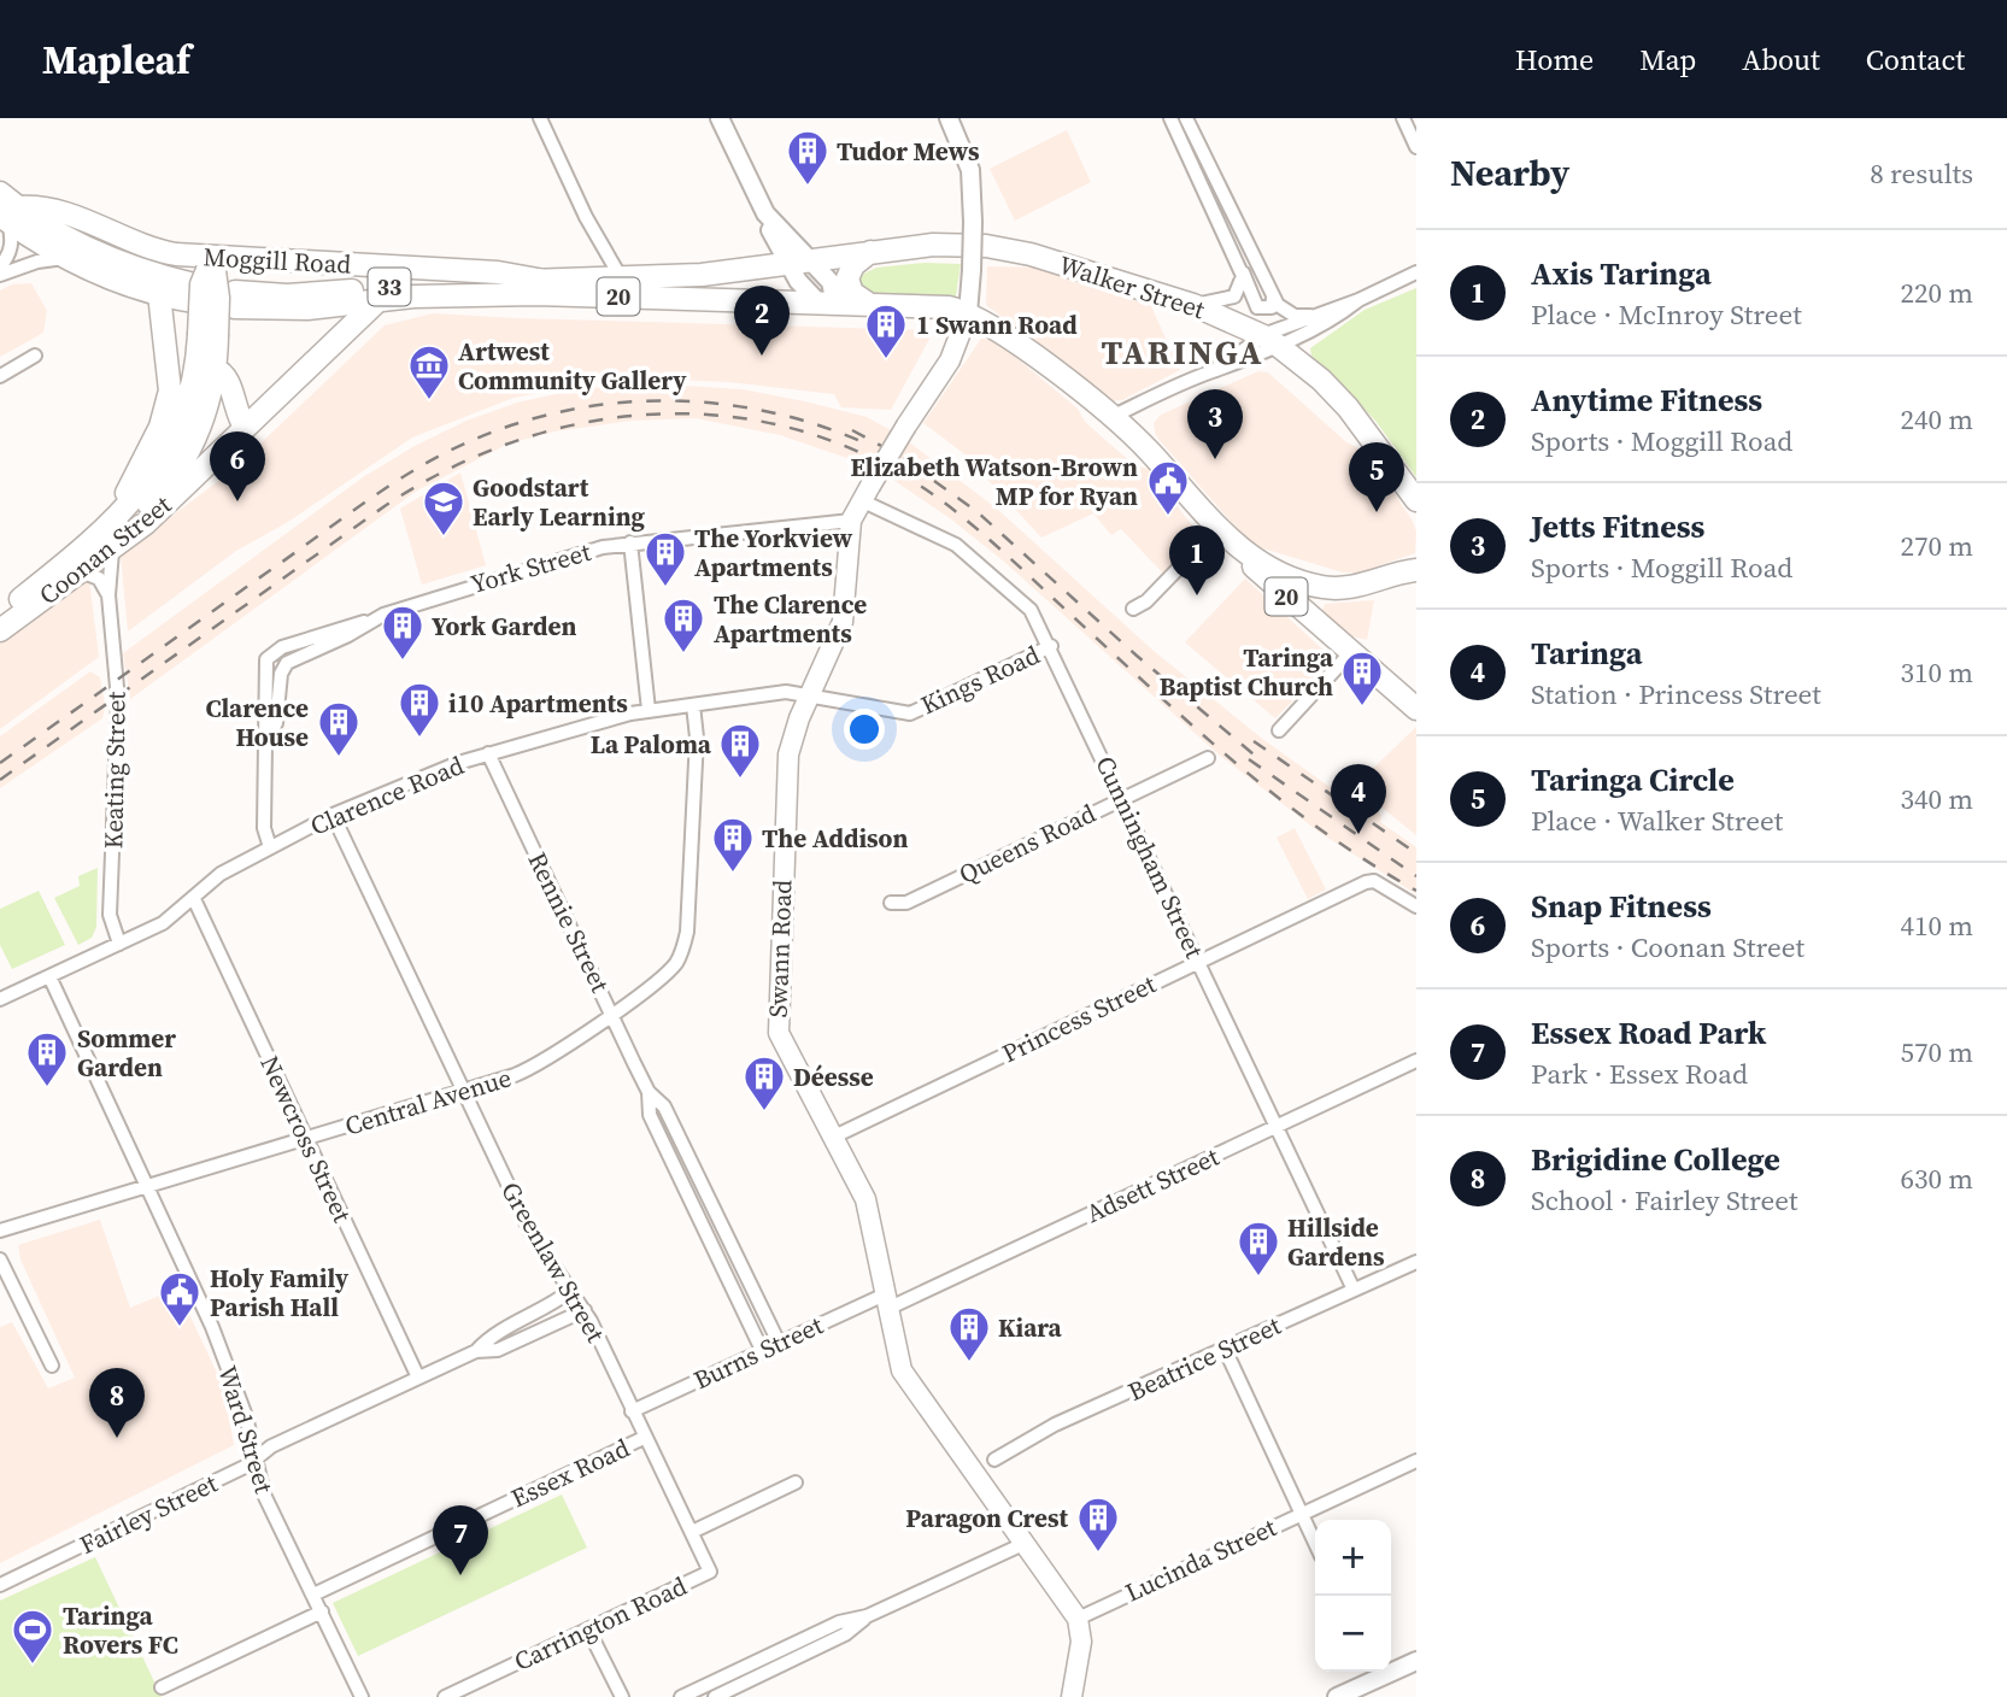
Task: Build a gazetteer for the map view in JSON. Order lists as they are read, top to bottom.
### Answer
{
  "streets": {
    "main road": [
      "Moggill Road",
      "33",
      "Walker Street",
      "20",
      "Coonan Street",
      "Swann Road"
    ],
    "street": [
      "York Street",
      "Kings Road",
      "Keating Street",
      "Clarence Road",
      "Queens Road",
      "Cunningham Street",
      "Rennie Street",
      "Princess Street",
      "Central Avenue",
      "Newcross Street",
      "Adsett Street",
      "Greenlaw Street",
      "Burns Street",
      "Beatrice Street",
      "Ward Street",
      "Essex Road",
      "Fairley Street",
      "Lucinda Street",
      "Carrington Road"
    ]
  },
  "crossings": [
    ["Moggill Road", "Walker Street"],
    ["Moggill Road", "20"],
    ["Moggill Road", "Coonan Street"],
    ["Moggill Road", "Swann Road"],
    ["Coonan Street", "Keating Street"],
    ["York Street", "Clarence Road"],
    ["York Street", "Swann Road"],
    ["Kings Road", "Clarence Road"],
    ["Kings Road", "Cunningham Street"],
    ["Kings Road", "Swann Road"],
    ["Keating Street", "Clarence Road"],
    ["Clarence Road", "Rennie Street"],
    ["Clarence Road", "Swann Road"],
    ["Clarence Road", "Central Avenue"],
    ["Clarence Road", "Newcross Street"],
    ["Clarence Road", "Greenlaw Street"],
    ["Clarence Road", "Ward Street"],
    ["Queens Road", "Cunningham Street"],
    ["Cunningham Street", "Swann Road"],
    ["Cunningham Street", "Princess Street"],
    ["Cunningham Street", "Adsett Street"],
    ["Cunningham Street", "Beatrice Street"],
    ["Rennie Street", "Central Avenue"],
    ["Rennie Street", "Burns Street"],
    ["Swann Road", "Princess Street"],
    ["Swann Road", "Adsett Street"],
    ["Swann Road", "Burns Street"],
    ["Swann Road", "Lucinda Street"],
    ["Central Avenue", "Newcross Street"],
    ["Central Avenue", "Greenlaw Street"],
    ["Central Avenue", "Ward Street"],
    ["Newcross Street", "Fairley Street"],
    ["Adsett Street", "Burns Street"],
    ["Greenlaw Street", "Burns Street"],
    ["Greenlaw Street", "Essex Road"],
    ["Greenlaw Street", "Fairley Street"],
    ["Greenlaw Street", "Carrington Road"],
    ["Ward Street", "Essex Road"],
    ["Ward Street", "Fairley Street"]
  ],
  "districts": ["TARINGA"],
  "places": {
    "building": [
      "Tudor Mews",
      "1 Swann Road",
      "The Yorkview Apartments",
      "The Clarence Apartments",
      "York Garden",
      "Taringa Baptist Church",
      "i10 Apartments",
      "Clarence House",
      "La Paloma",
      "The Addison",
      "Sommer Garden",
      "Déesse",
      "Hillside Gardens",
      "Kiara",
      "Paragon Crest"
    ],
    "museum": ["Artwest Community Gallery"],
    "public building": ["Elizabeth Watson-Brown MP for Ryan", "Holy Family Parish Hall"],
    "school or university": ["Goodstart Early Learning"],
    "sports": ["Taringa Rovers FC"]
  },
  "page": {
    "header": "Mapleaf",
    "nav": [
      "Home",
      "Map",
      "About",
      "Contact"
    ],
    "heading": ["Nearby", "8 results"],
    "list": [
      {
        "mark": "1",
        "name": "Axis Taringa",
        "note": "Place · McInroy Street",
        "value": "220 m"
      },
      {
        "mark": "2",
        "name": "Anytime Fitness",
        "note": "Sports · Moggill Road",
        "value": "240 m"
      },
      {
        "mark": "3",
        "name": "Jetts Fitness",
        "note": "Sports · Moggill Road",
        "value": "270 m"
      },
      {
        "mark": "4",
        "name": "Taringa",
        "note": "Station · Princess Street",
        "value": "310 m"
      },
      {
        "mark": "5",
        "name": "Taringa Circle",
        "note": "Place · Walker Street",
        "value": "340 m"
      },
      {
        "mark": "6",
        "name": "Snap Fitness",
        "note": "Sports · Coonan Street",
        "value": "410 m"
      },
      {
        "mark": "7",
        "name": "Essex Road Park",
        "note": "Park · Essex Road",
        "value": "570 m"
      },
      {
        "mark": "8",
        "name": "Brigidine College",
        "note": "School · Fairley Street",
        "value": "630 m"
      }
    ],
    "pins": [
      "2",
      "3",
      "6",
      "5",
      "1",
      "4",
      "8",
      "7"
    ],
    "map_buttons": ["+", "−"]
  }
}
